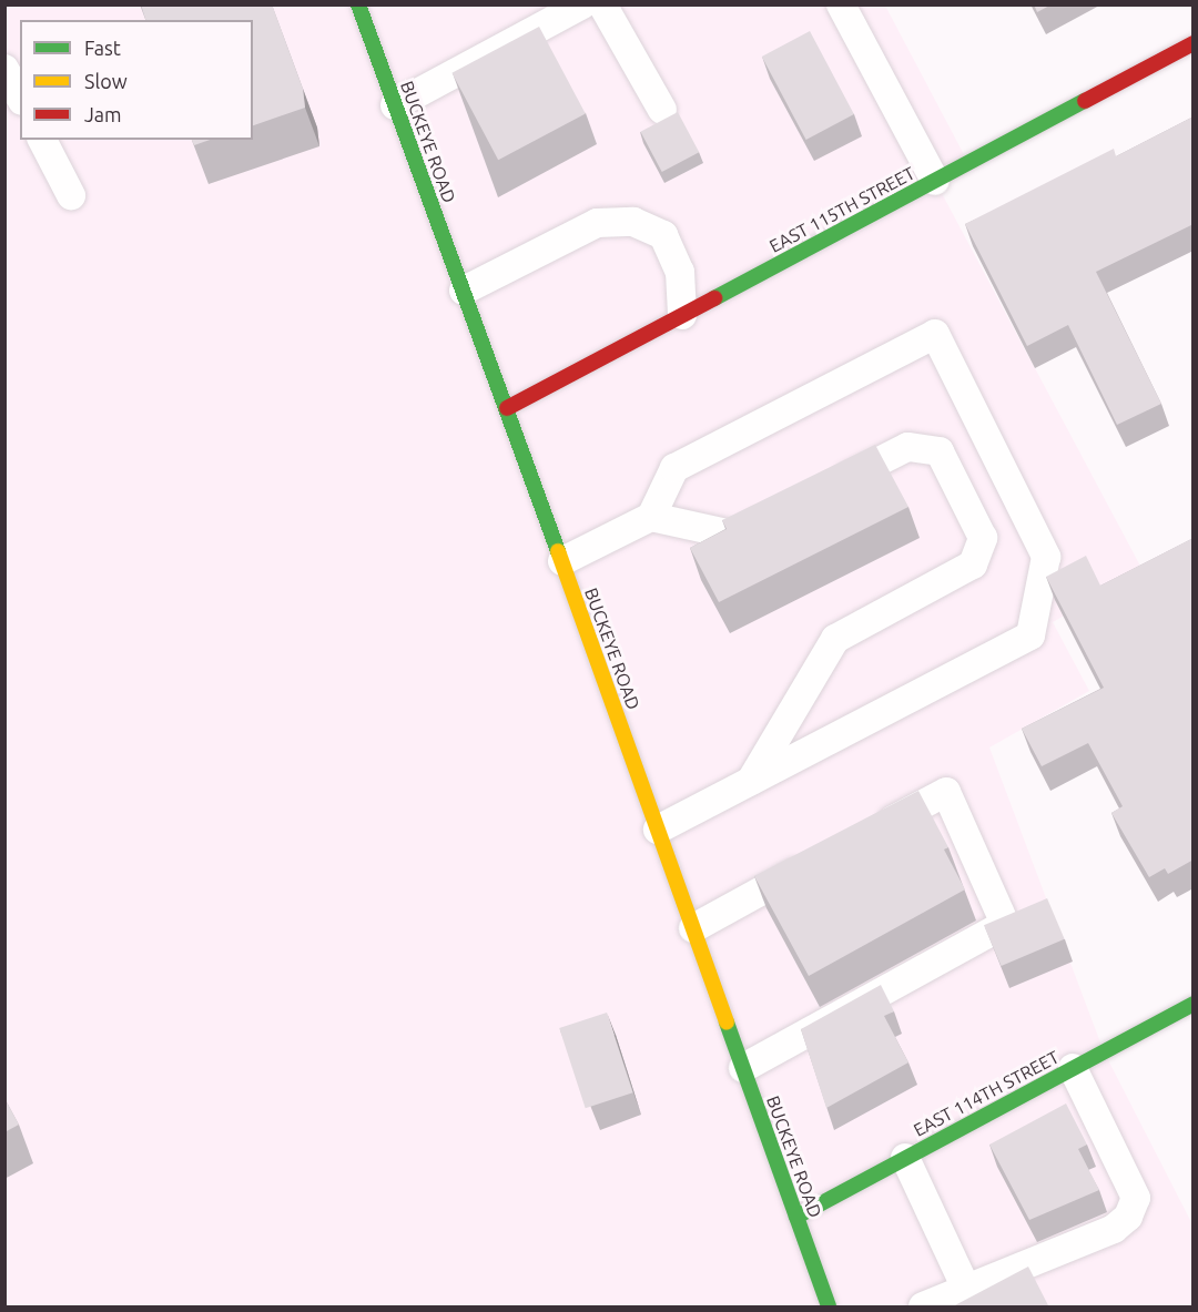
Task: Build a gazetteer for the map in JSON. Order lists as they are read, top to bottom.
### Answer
{
  "streets": {
    "street": ["BUCKEYE ROAD", "EAST 115TH STREET", "EAST 114TH STREET"]
  },
  "crossings": [
    ["BUCKEYE ROAD", "EAST 115TH STREET"],
    ["BUCKEYE ROAD", "EAST 114TH STREET"]
  ],
  "legend": ["Fast", "Slow", "Jam"]
}
